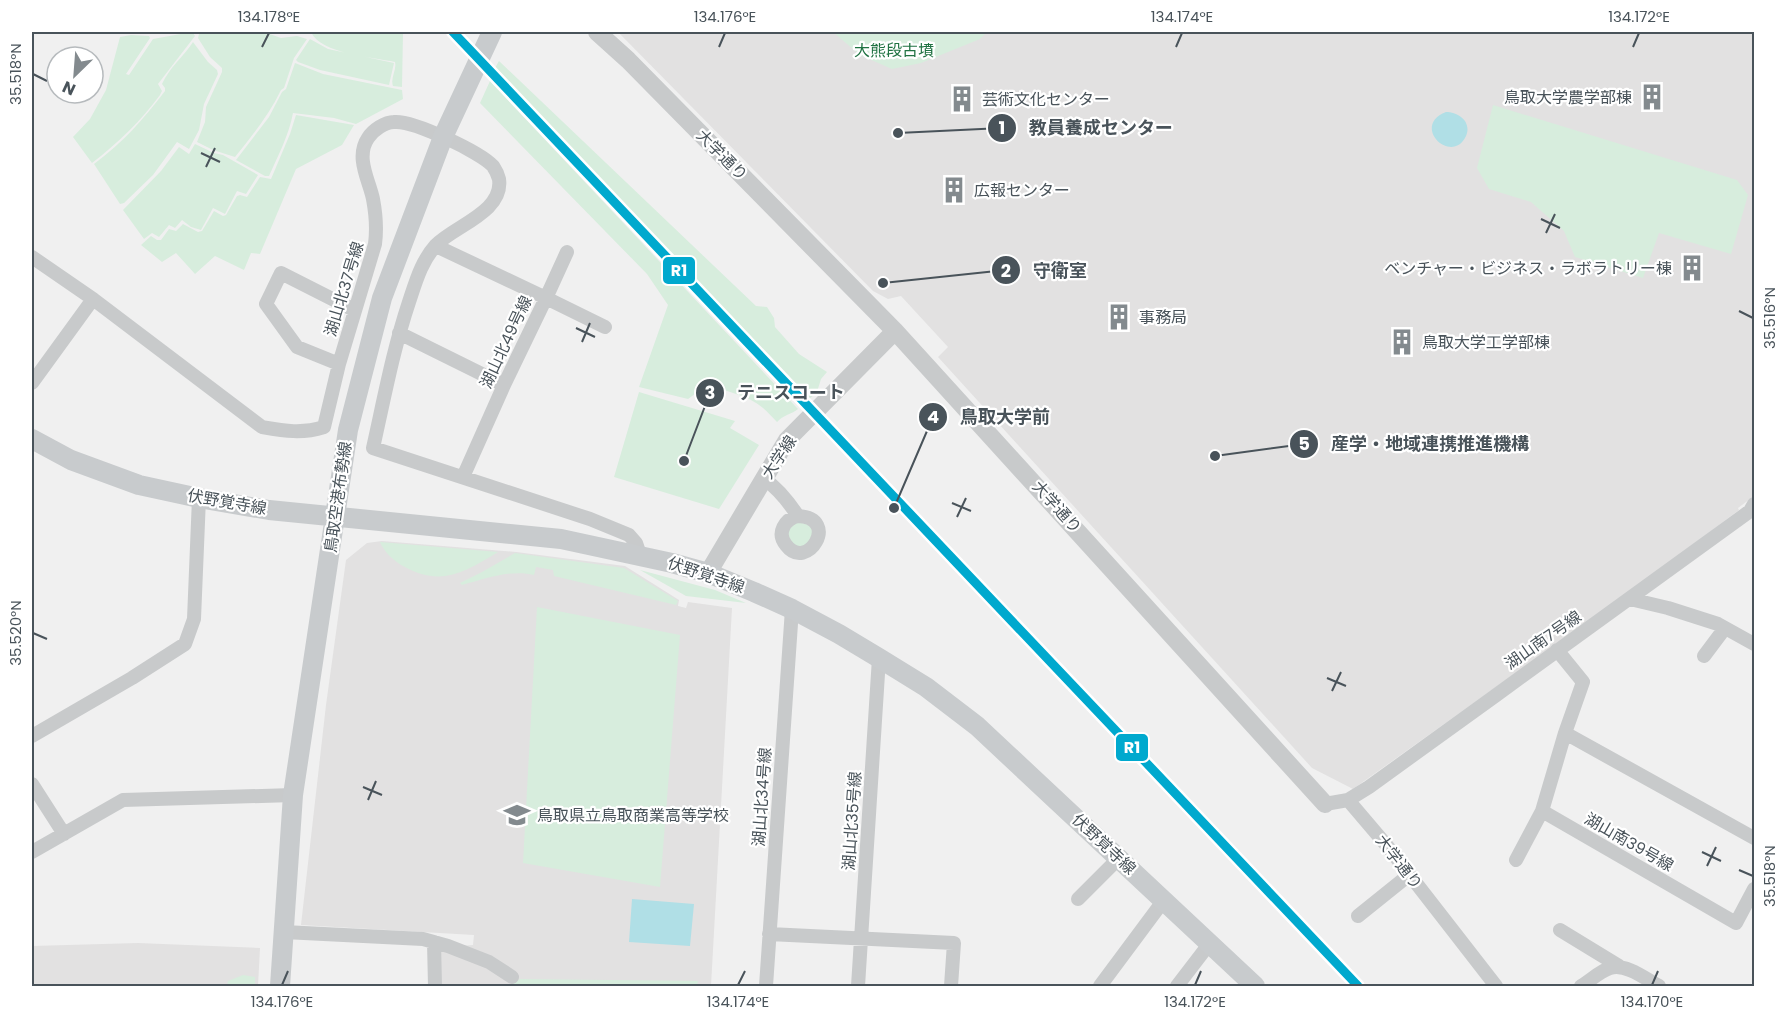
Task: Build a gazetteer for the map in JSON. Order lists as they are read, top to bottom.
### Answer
{
  "streets": {
    "main road": ["鳥取空港布勢線", "伏野覚寺線"],
    "street": [
      "大学通り",
      "湖山北37号線",
      "湖山北49号線",
      "大学線",
      "湖山南7号線",
      "湖山北34号線",
      "湖山北35号線",
      "湖山南39号線"
    ]
  },
  "crossings": [
    ["大学通り", "大学線"],
    ["大学通り", "湖山南7号線"],
    ["湖山北37号線", "湖山北49号線"],
    ["湖山北37号線", "鳥取空港布勢線"],
    ["湖山北37号線", "伏野覚寺線"],
    ["大学線", "伏野覚寺線"],
    ["鳥取空港布勢線", "伏野覚寺線"],
    ["伏野覚寺線", "湖山北34号線"],
    ["伏野覚寺線", "湖山北35号線"]
  ],
  "parks": ["大熊段古墳"],
  "places": {
    "building": [
      "鳥取大学農学部棟",
      "芸術文化センター",
      "広報センター",
      "ベンチャー・ビジネス・ラボラトリー棟",
      "事務局",
      "鳥取大学工学部棟"
    ],
    "other": [
      "教員養成センター",
      "守衛室",
      "産学・地域連携推進機構",
      "テニスコート",
      "鳥取大学前"
    ],
    "school or university": ["鳥取県立鳥取商業高等学校"]
  },
  "lines": ["transit line R1"],
  "north": "bottom left",
  "coordinates": [
    "134.178°E",
    "134.176°E",
    "134.174°E",
    "134.172°E",
    "35.518°N",
    "35.516°N",
    "35.520°N",
    "134.170°E"
  ]
}
